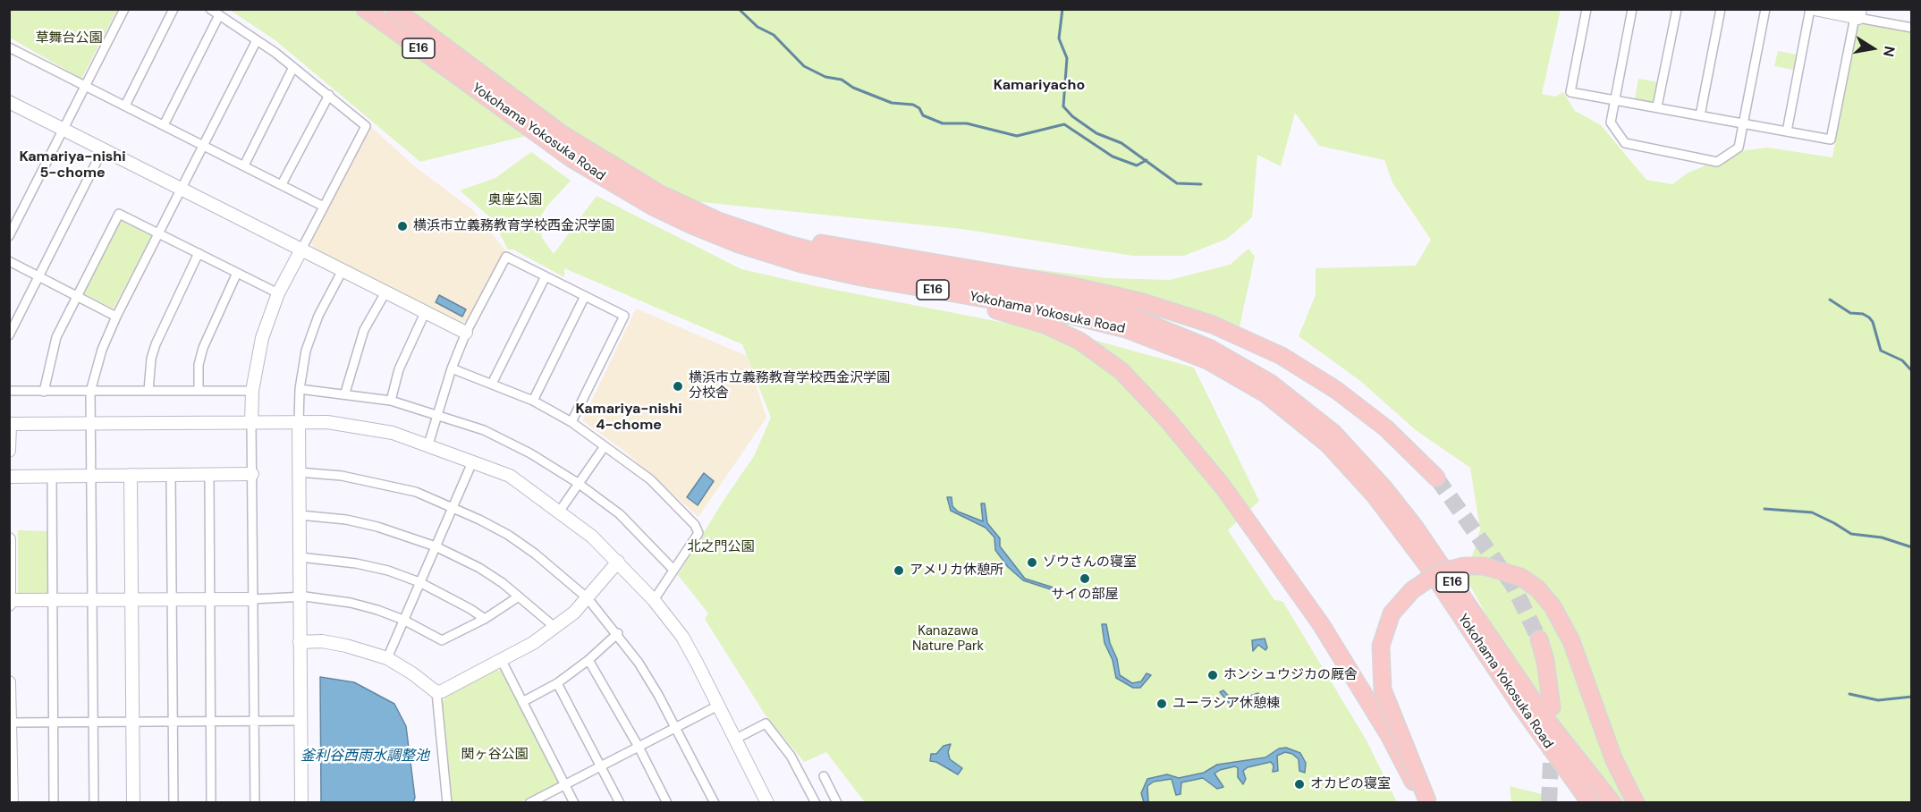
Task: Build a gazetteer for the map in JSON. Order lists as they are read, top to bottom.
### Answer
{
  "streets": {
    "highway": ["E16", "Yokohama Yokosuka Road"]
  },
  "crossings": [
    ["E16", "Yokohama Yokosuka Road"]
  ],
  "districts": ["Kamariyacho", "Kamariya-nishi 5-chome", "Kamariya-nishi 4-chome"],
  "water": ["釜利谷西雨水調整池"],
  "parks": [
    "草舞台公園",
    "奥座公園",
    "北之門公園",
    "Kanazawa Nature Park",
    "関ヶ谷公園"
  ],
  "places": [
    "横浜市立義務教育学校西金沢学園",
    "横浜市立義務教育学校西金沢学園 分校舎",
    "ゾウさんの寝室",
    "アメリカ休憩所",
    "サイの部屋",
    "ホンシュウジカの厩舎",
    "ユーラシア休憩棟",
    "オカピの寝室"
  ],
  "north": "right"
}
